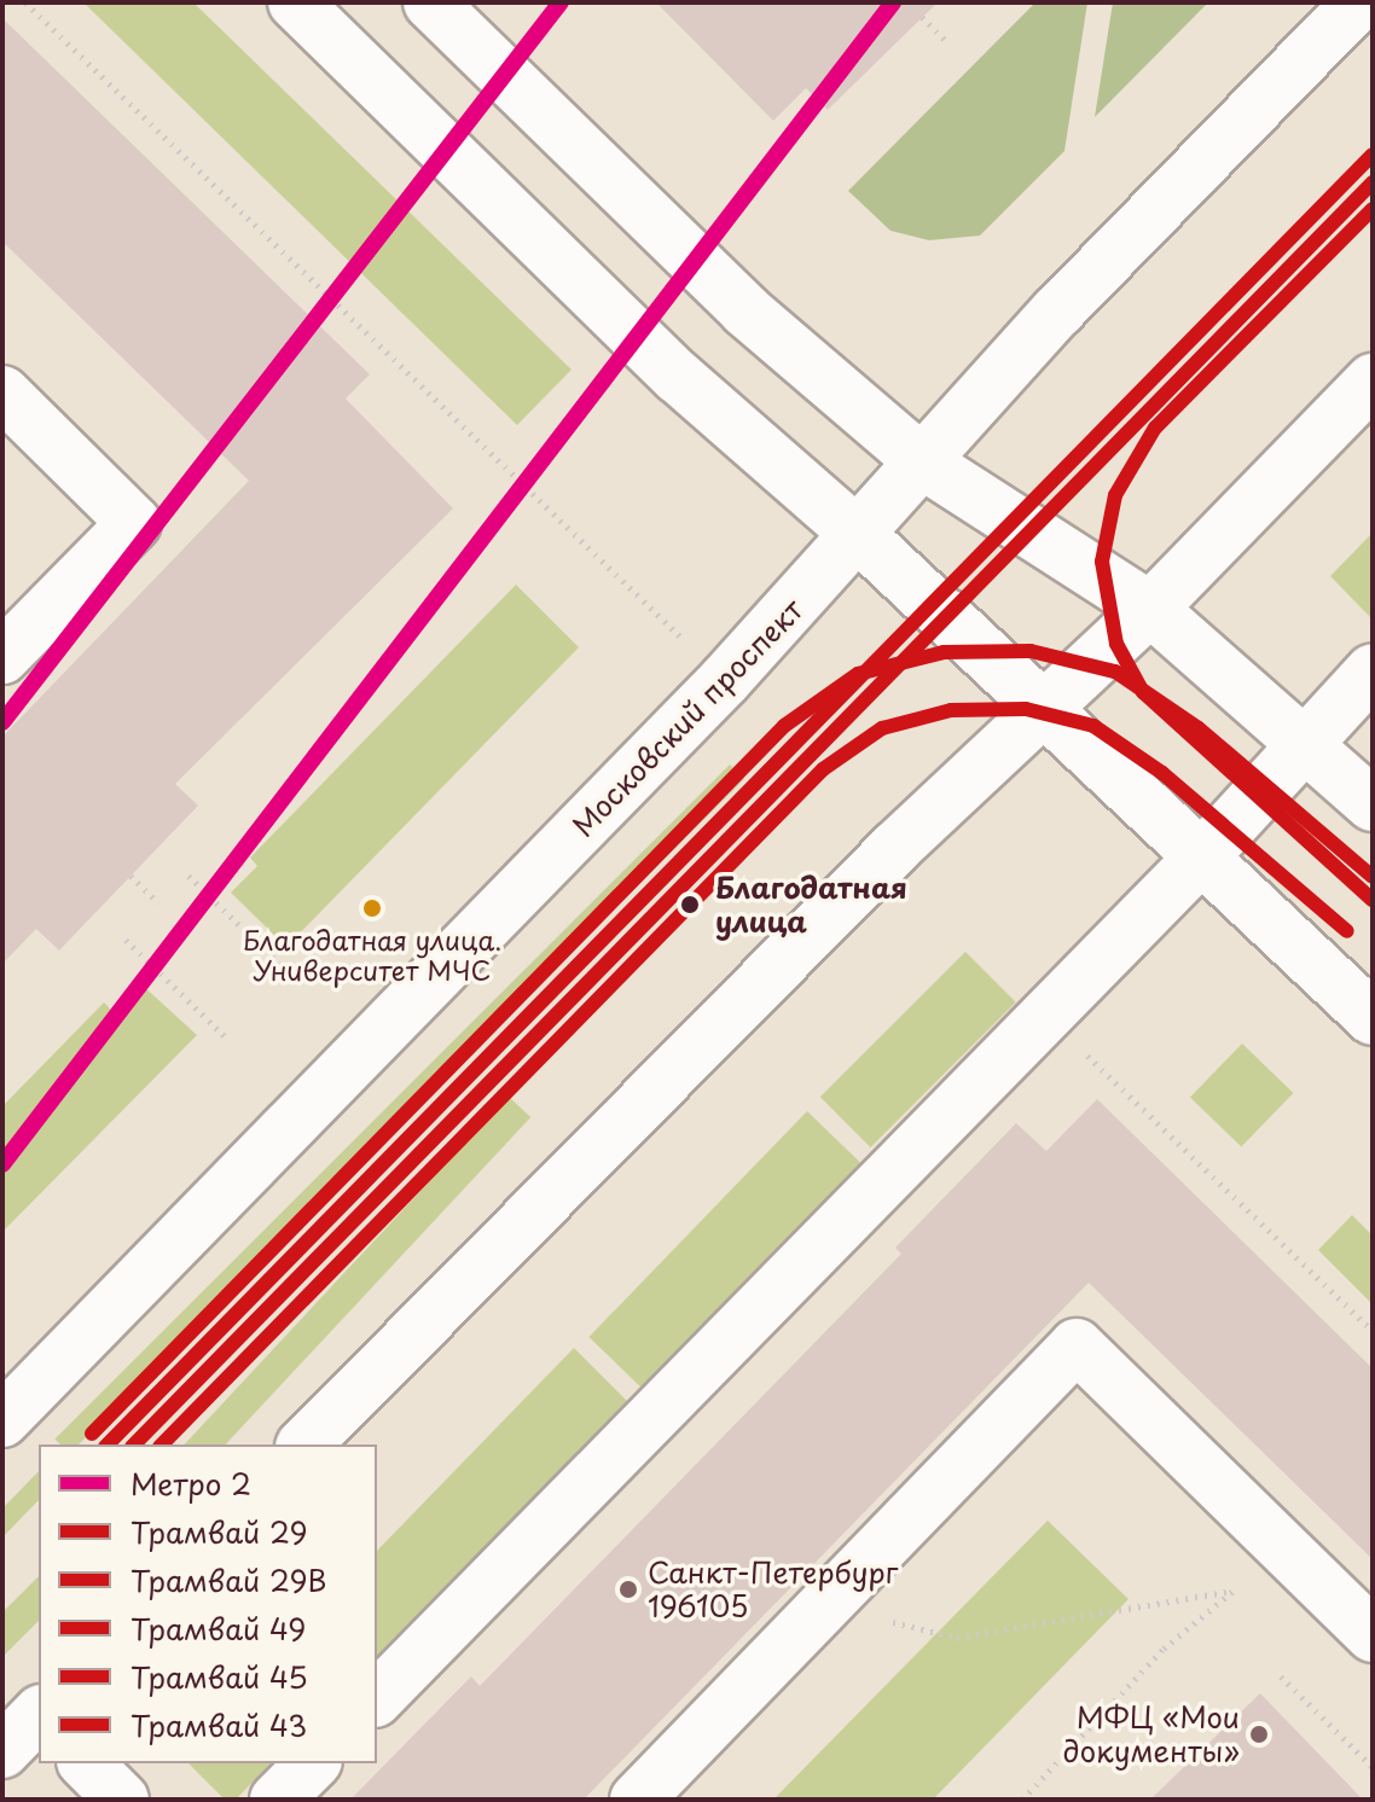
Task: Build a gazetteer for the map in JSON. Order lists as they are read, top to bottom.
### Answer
{
  "streets": {
    "main road": ["Московский проспект"]
  },
  "places": [
    "Благодатная улица",
    "Благодатная улица. Университет МЧС",
    "Санкт-Петербург 196105",
    "МФЦ «Мои документы»"
  ],
  "lines": [
    "metro line 2",
    "tram line 29",
    "tram line 29В",
    "tram line 43",
    "tram line 49",
    "tram line 45"
  ],
  "legend": [
    "Метро 2",
    "Трамвай 29",
    "Трамвай 29В",
    "Трамвай 49",
    "Трамвай 45",
    "Трамвай 43"
  ]
}
